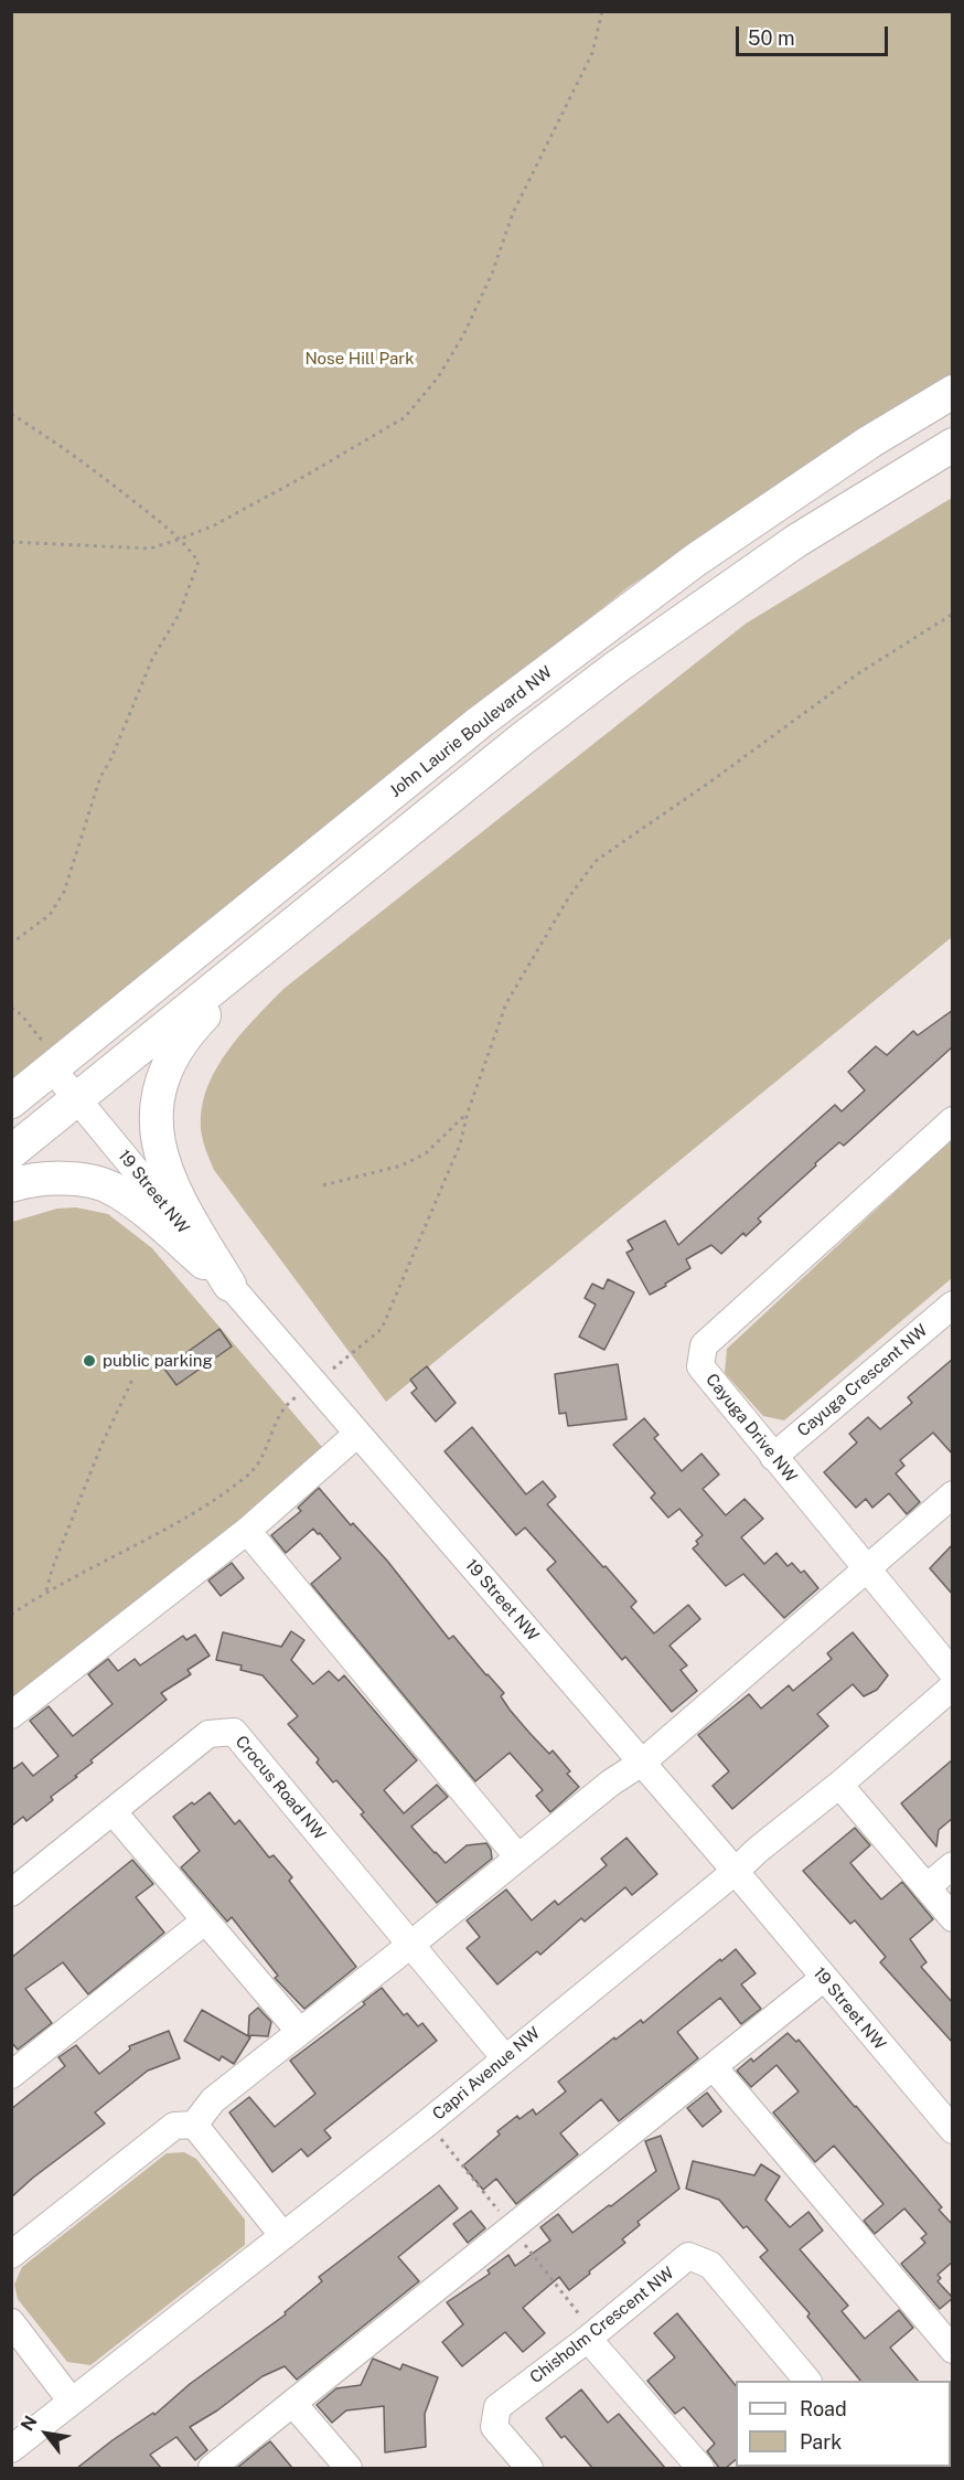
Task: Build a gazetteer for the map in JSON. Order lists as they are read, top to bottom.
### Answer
{
  "streets": {
    "main road": ["John Laurie Boulevard NW"],
    "street": [
      "19 Street NW",
      "Cayuga Crescent NW",
      "Cayuga Drive NW",
      "Crocus Road NW",
      "Capri Avenue NW",
      "Chisholm Crescent NW"
    ]
  },
  "crossings": [
    ["John Laurie Boulevard NW", "19 Street NW"],
    ["19 Street NW", "Capri Avenue NW"],
    ["Cayuga Crescent NW", "Cayuga Drive NW"],
    ["Crocus Road NW", "Capri Avenue NW"]
  ],
  "parks": ["Nose Hill Park"],
  "places": ["public parking"],
  "legend": ["Road", "Park"],
  "scale_bar": "50 m",
  "north": "top left"
}
